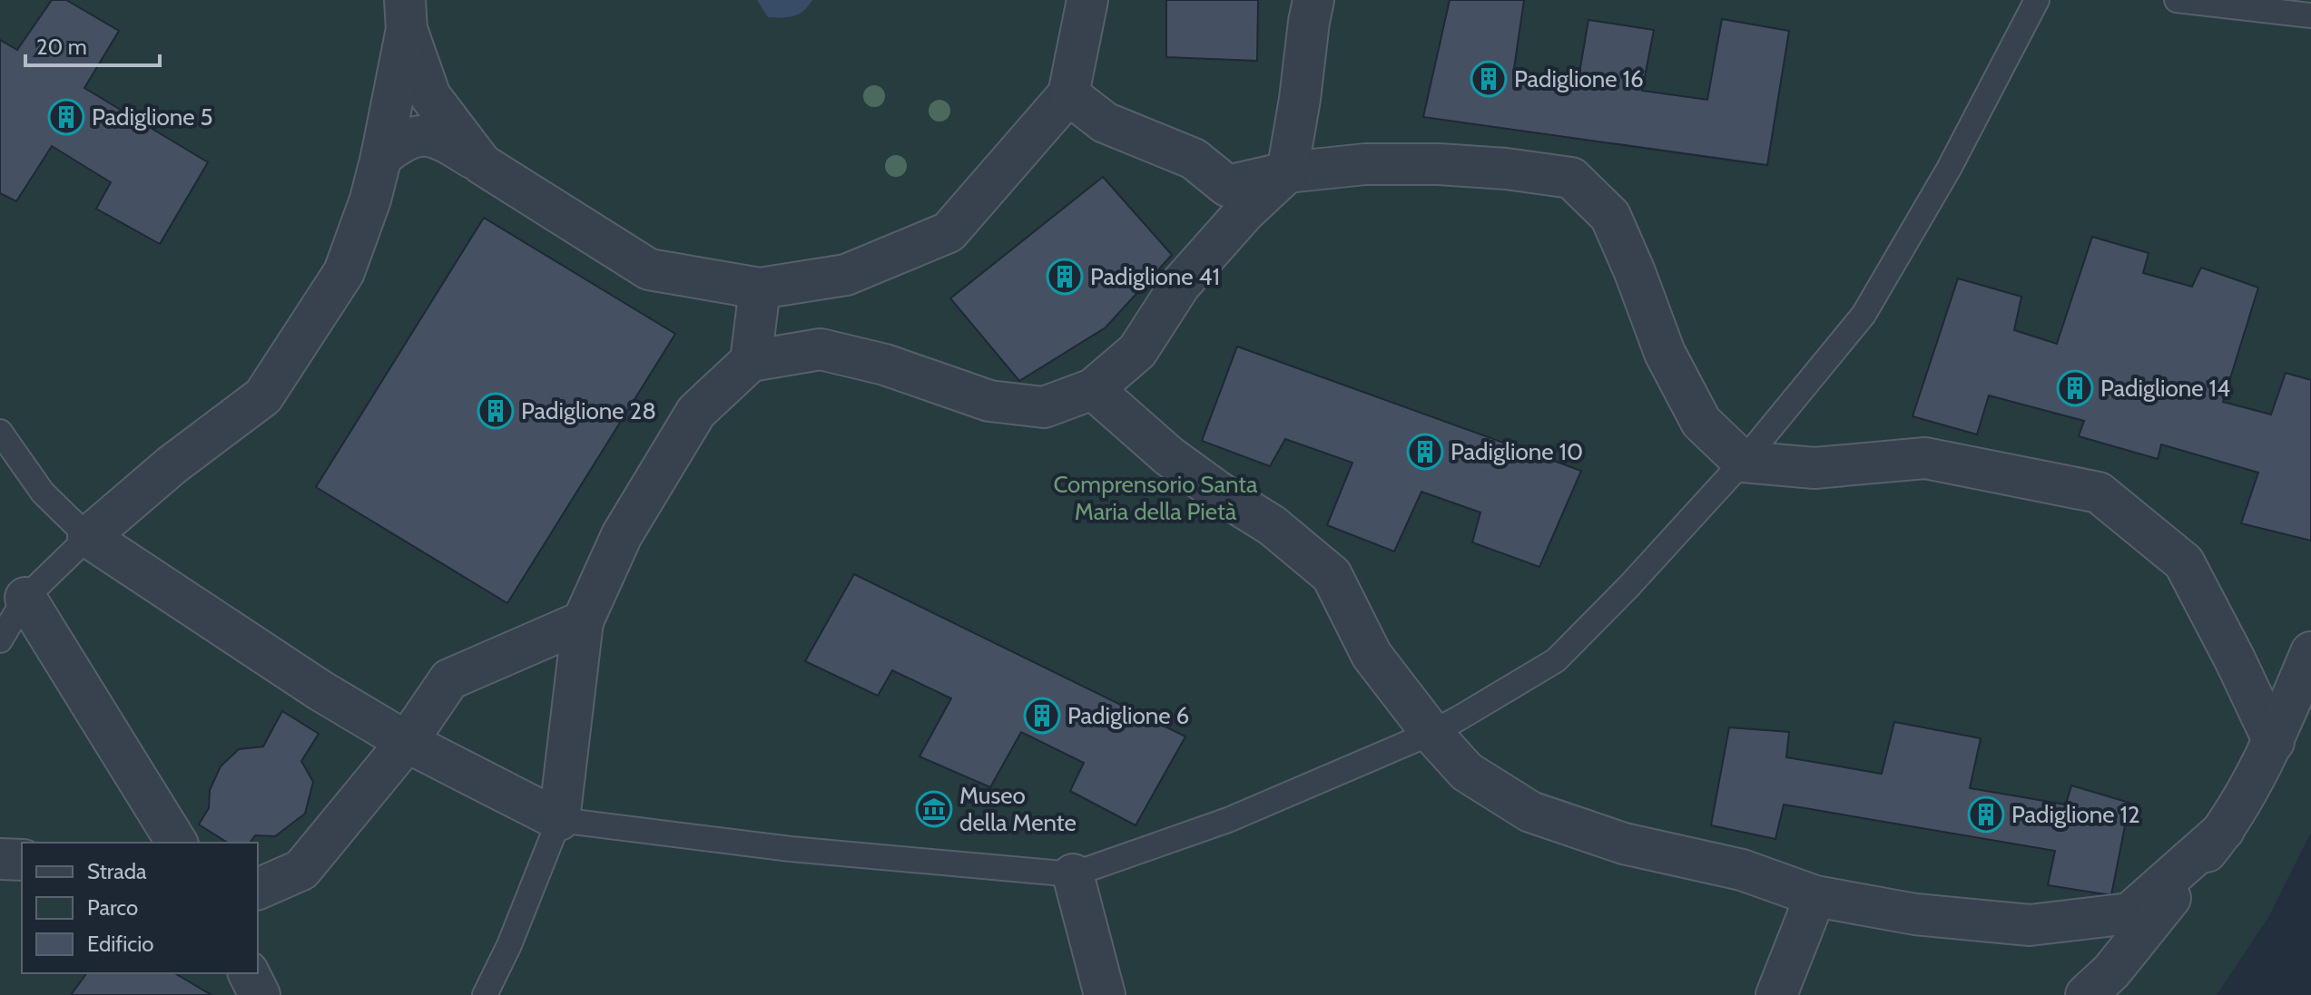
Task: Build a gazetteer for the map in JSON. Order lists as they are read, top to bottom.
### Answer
{
  "parks": ["Comprensorio Santa Maria della Pietà"],
  "places": {
    "building": [
      "Padiglione 16",
      "Padiglione 5",
      "Padiglione 41",
      "Padiglione 14",
      "Padiglione 28",
      "Padiglione 10",
      "Padiglione 6",
      "Padiglione 12"
    ],
    "museum": ["Museo della Mente"]
  },
  "legend": ["Strada", "Parco", "Edificio"],
  "scale_bar": "20 m"
}
